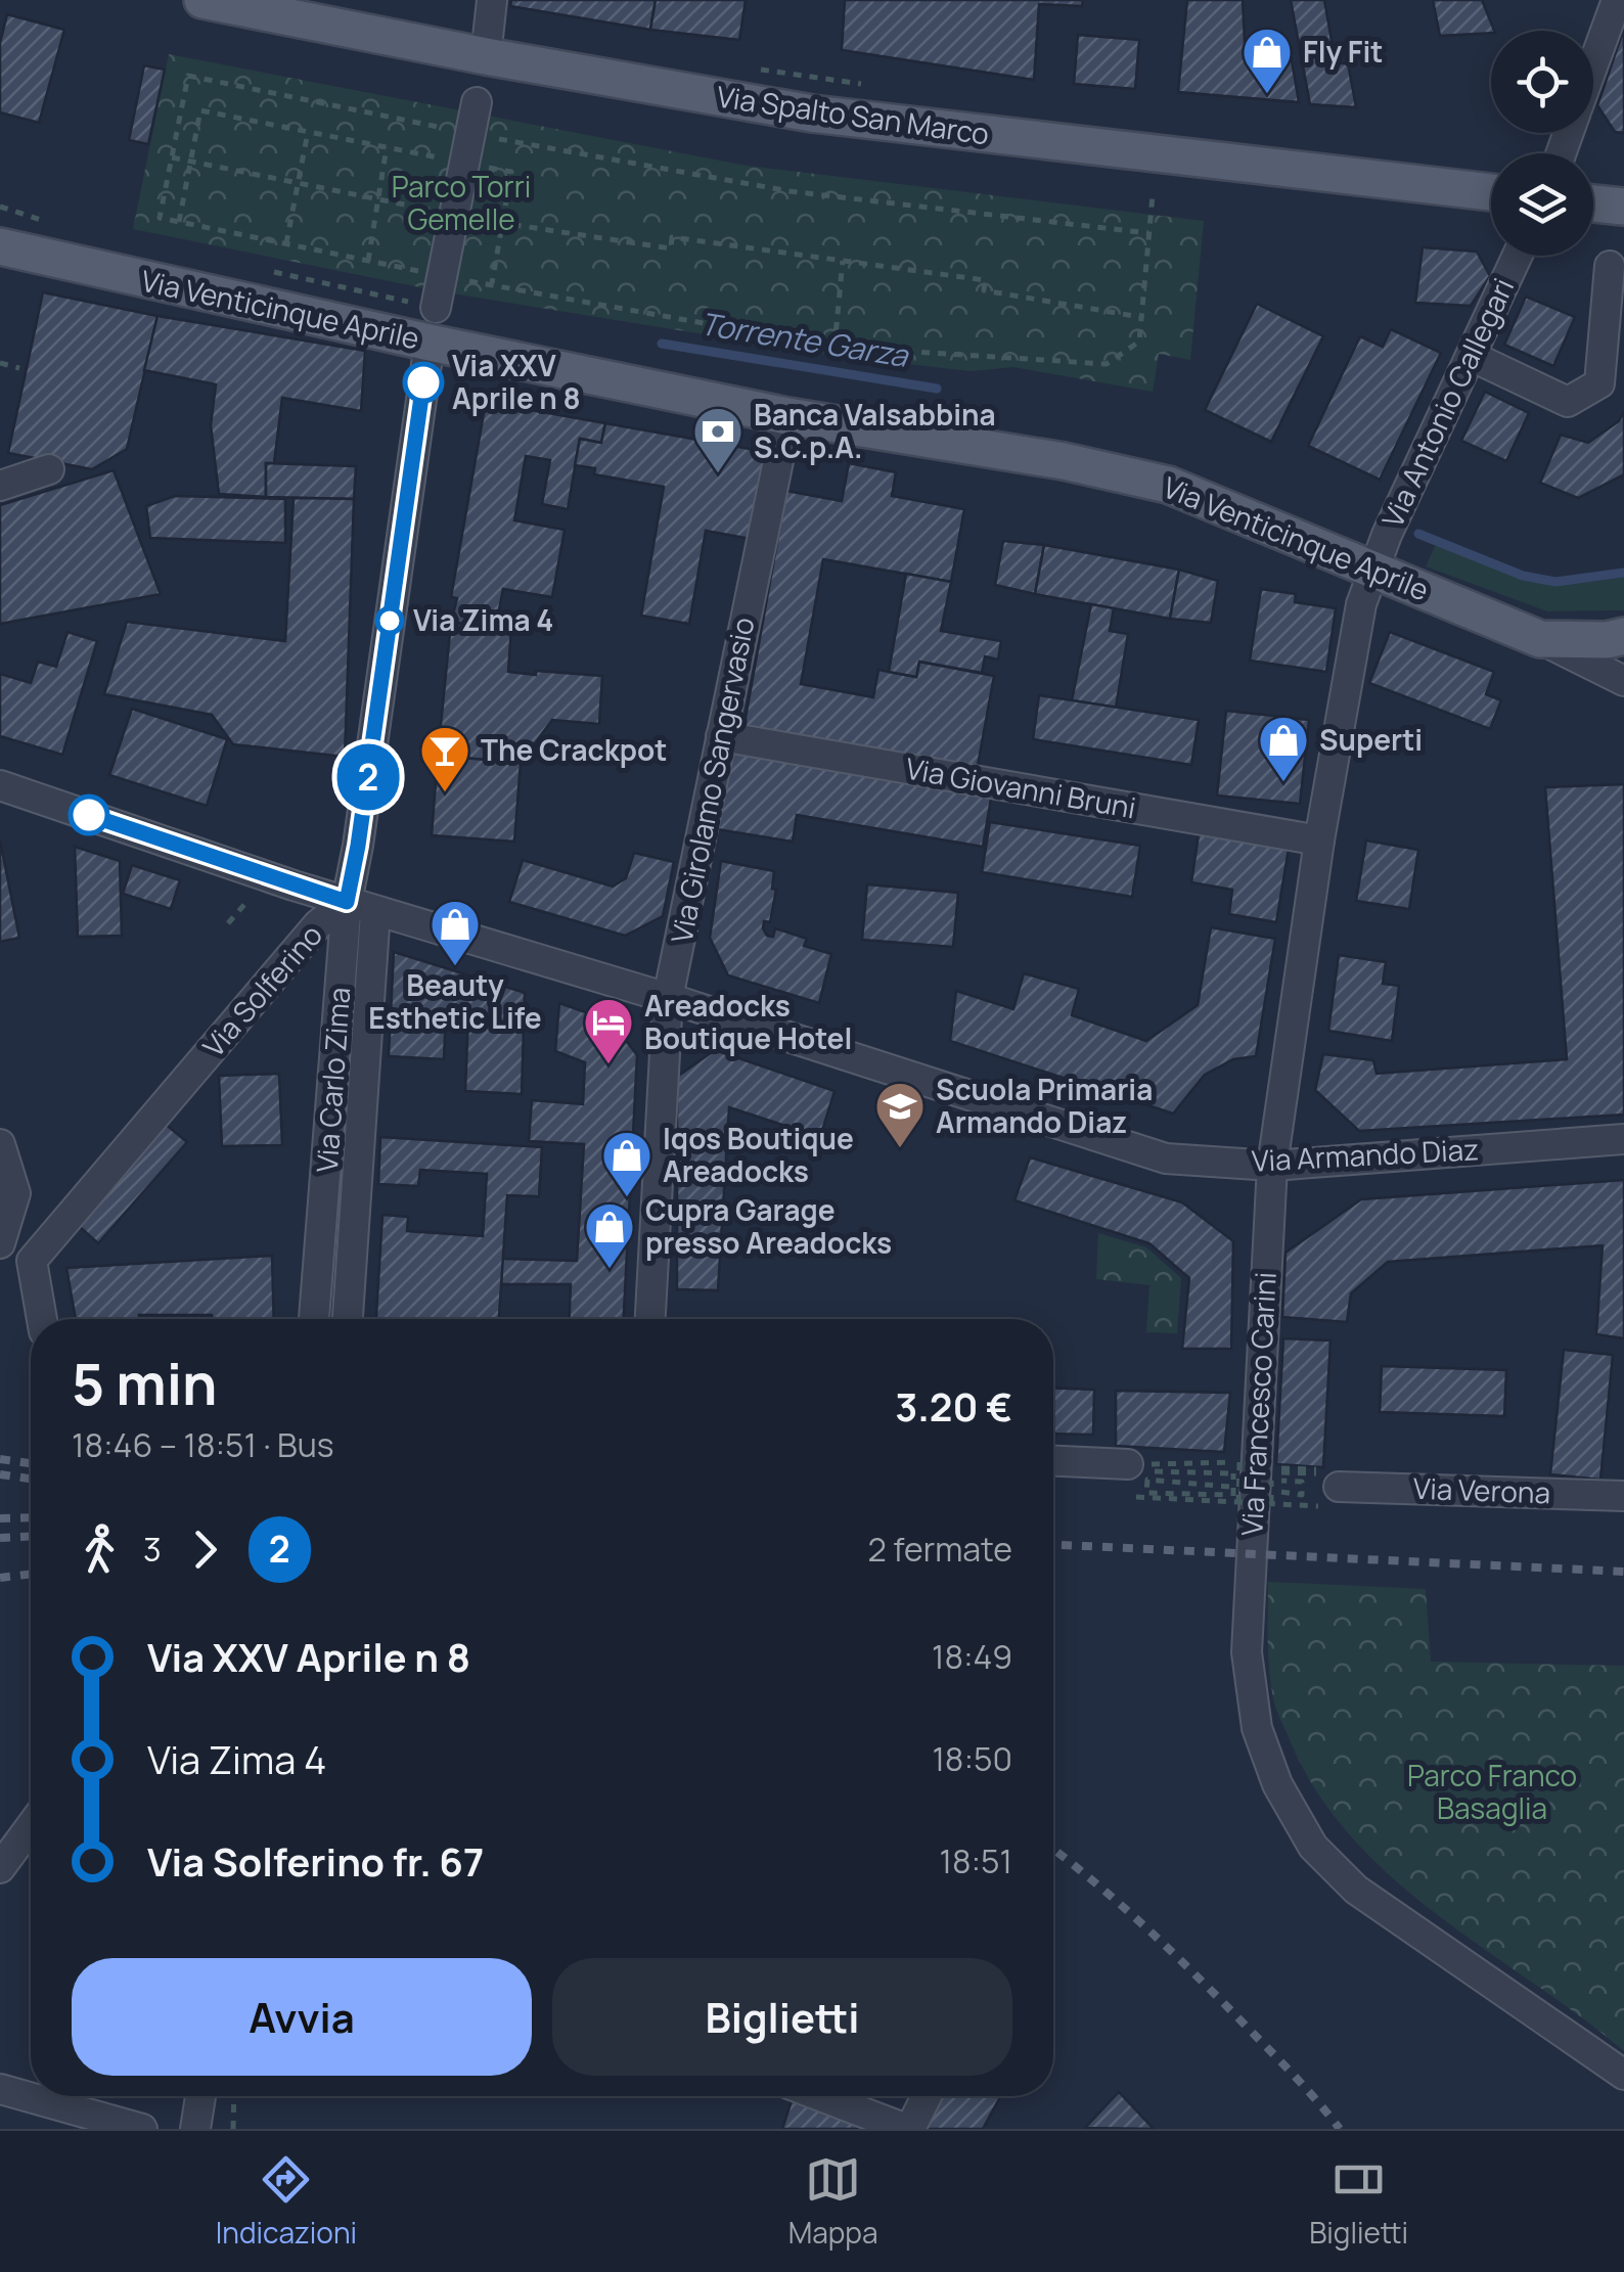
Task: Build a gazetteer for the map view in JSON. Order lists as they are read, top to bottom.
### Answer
{
  "streets": {
    "main road": ["Via Spalto San Marco", "Via Venticinque Aprile"],
    "street": [
      "Via Antonio Callegari",
      "Via Girolamo Sangervasio",
      "Via Giovanni Bruni",
      "Via Solferino",
      "Via Carlo Zima",
      "Via Armando Diaz",
      "Via Francesco Carini",
      "Via Verona"
    ]
  },
  "crossings": [
    ["Via Venticinque Aprile", "Via Antonio Callegari"],
    ["Via Venticinque Aprile", "Via Girolamo Sangervasio"],
    ["Via Venticinque Aprile", "Via Carlo Zima"],
    ["Via Venticinque Aprile", "Via Francesco Carini"],
    ["Via Antonio Callegari", "Via Francesco Carini"],
    ["Via Girolamo Sangervasio", "Via Giovanni Bruni"],
    ["Via Girolamo Sangervasio", "Via Armando Diaz"],
    ["Via Giovanni Bruni", "Via Francesco Carini"],
    ["Via Solferino", "Via Carlo Zima"],
    ["Via Solferino", "Via Armando Diaz"],
    ["Via Carlo Zima", "Via Armando Diaz"],
    ["Via Armando Diaz", "Via Francesco Carini"]
  ],
  "water": ["Torrente Garza"],
  "parks": ["Parco Torri Gemelle", "Parco Franco Basaglia"],
  "places": {
    "shop": [
      "Fly Fit",
      "Superti",
      "Beauty Esthetic Life",
      "Iqos Boutique Areadocks",
      "Cupra Garage presso Areadocks"
    ],
    "other": ["Via XXV Aprile n 8", "Via Zima 4"],
    "bank": ["Banca Valsabbina S.C.p.A."],
    "bar": ["The Crackpot"],
    "hotel": ["Areadocks Boutique Hotel"],
    "school or university": ["Scuola Primaria Armando Diaz"]
  },
  "lines": ["bus line 2"],
  "page": {
    "on_map": "2",
    "heading": ["5 min", "18:46 – 18:51 · Bus", "3.20 €"],
    "legs": ["3", "2", "2 fermate"],
    "list": [
      {
        "name": "Via XXV Aprile n 8",
        "value": "18:49"
      },
      {
        "name": "Via Zima 4",
        "value": "18:50"
      },
      {
        "name": "Via Solferino fr. 67",
        "value": "18:51"
      }
    ],
    "buttons": ["Avvia", "Biglietti"],
    "tabs": ["Indicazioni", "Mappa", "Biglietti"]
  }
}
